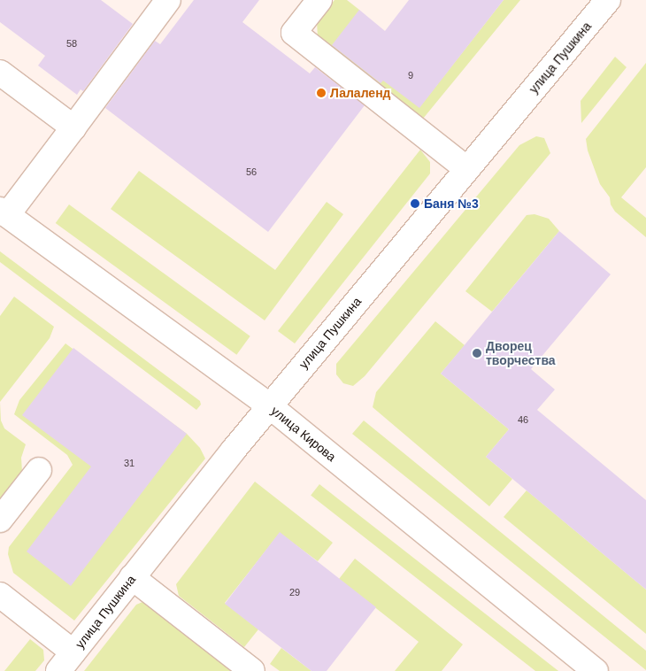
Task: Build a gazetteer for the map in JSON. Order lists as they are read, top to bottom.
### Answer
{
  "streets": {
    "street": ["улица Пушкина", "улица Кирова"]
  },
  "crossings": [
    ["улица Пушкина", "улица Кирова"]
  ],
  "places": ["Лалаленд", "Баня №3", "Дворец творчества"],
  "house_numbers": [
    "58",
    "9",
    "56",
    "46",
    "31",
    "29"
  ]
}
